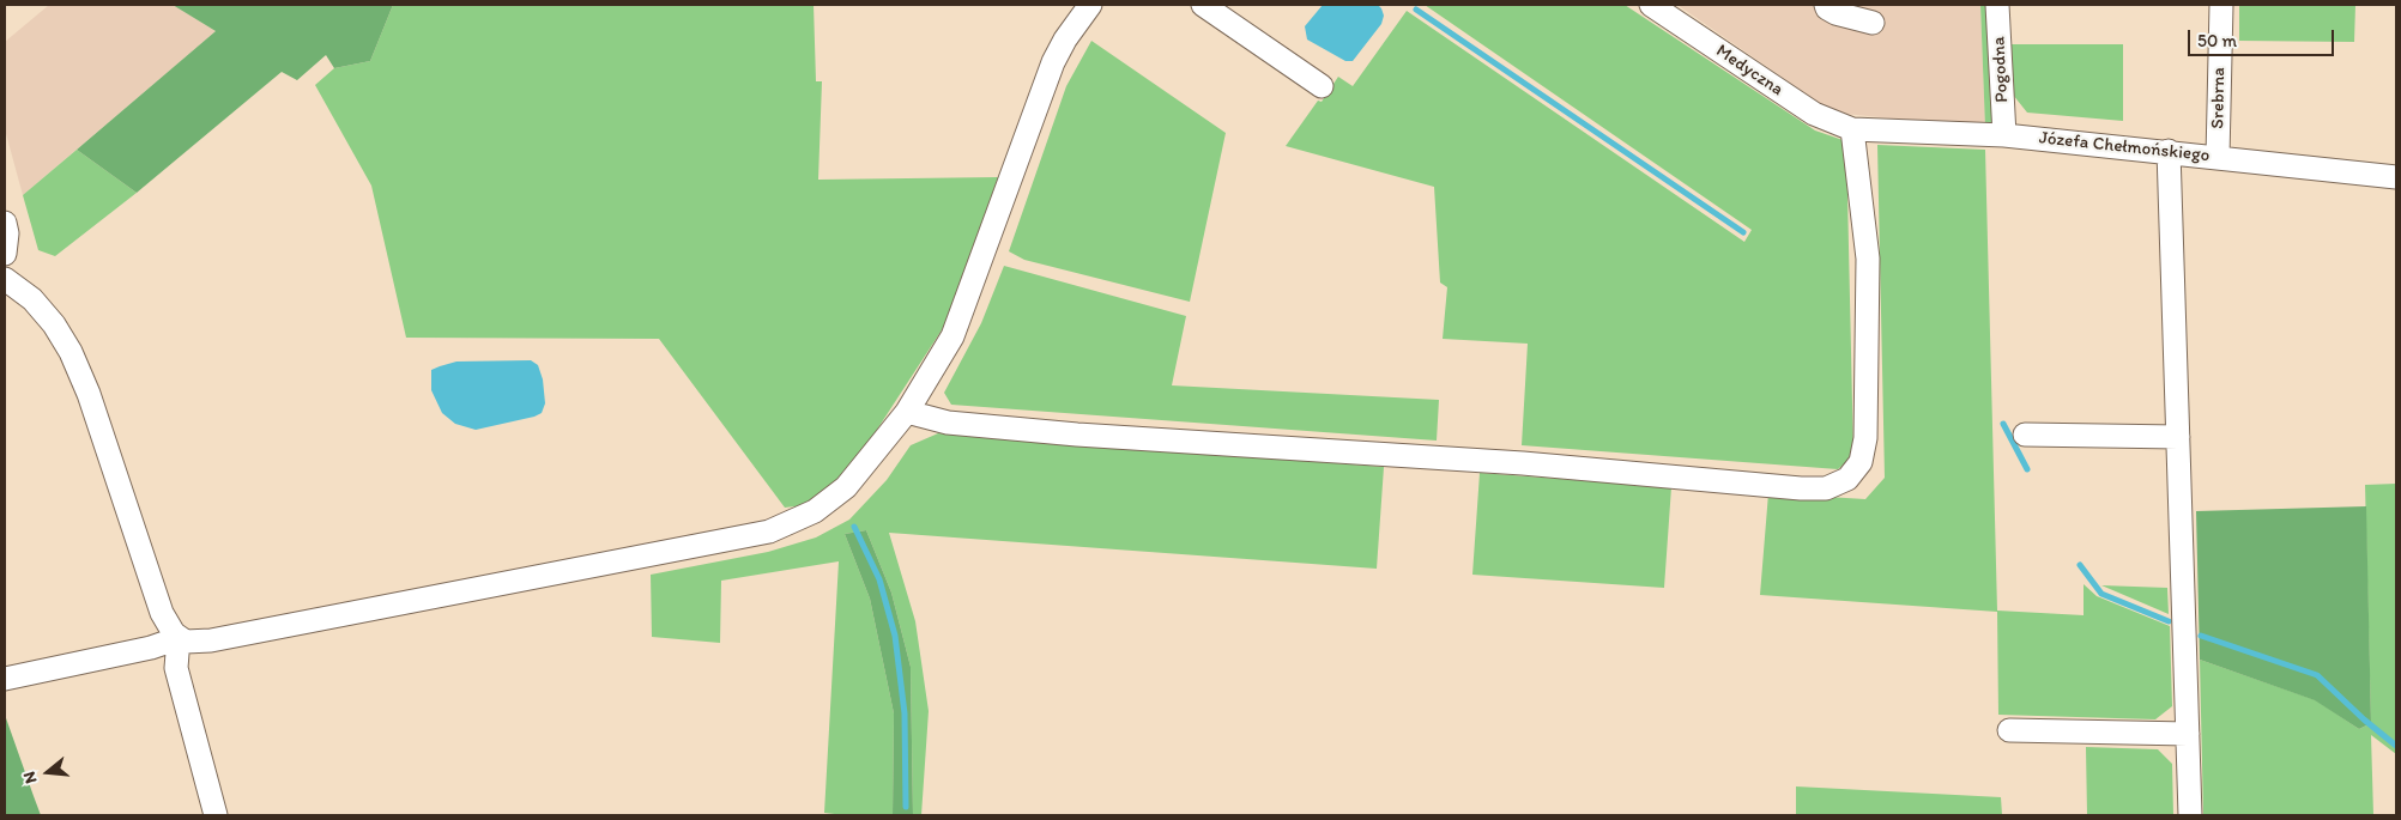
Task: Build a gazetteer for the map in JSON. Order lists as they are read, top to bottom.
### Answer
{
  "streets": {
    "street": [
      "Pogodna",
      "Medyczna",
      "Srebrna",
      "Józefa Chełmońskiego"
    ]
  },
  "crossings": [
    ["Pogodna", "Józefa Chełmońskiego"],
    ["Medyczna", "Józefa Chełmońskiego"],
    ["Srebrna", "Józefa Chełmońskiego"]
  ],
  "scale_bar": "50 m",
  "north": "left"
}
